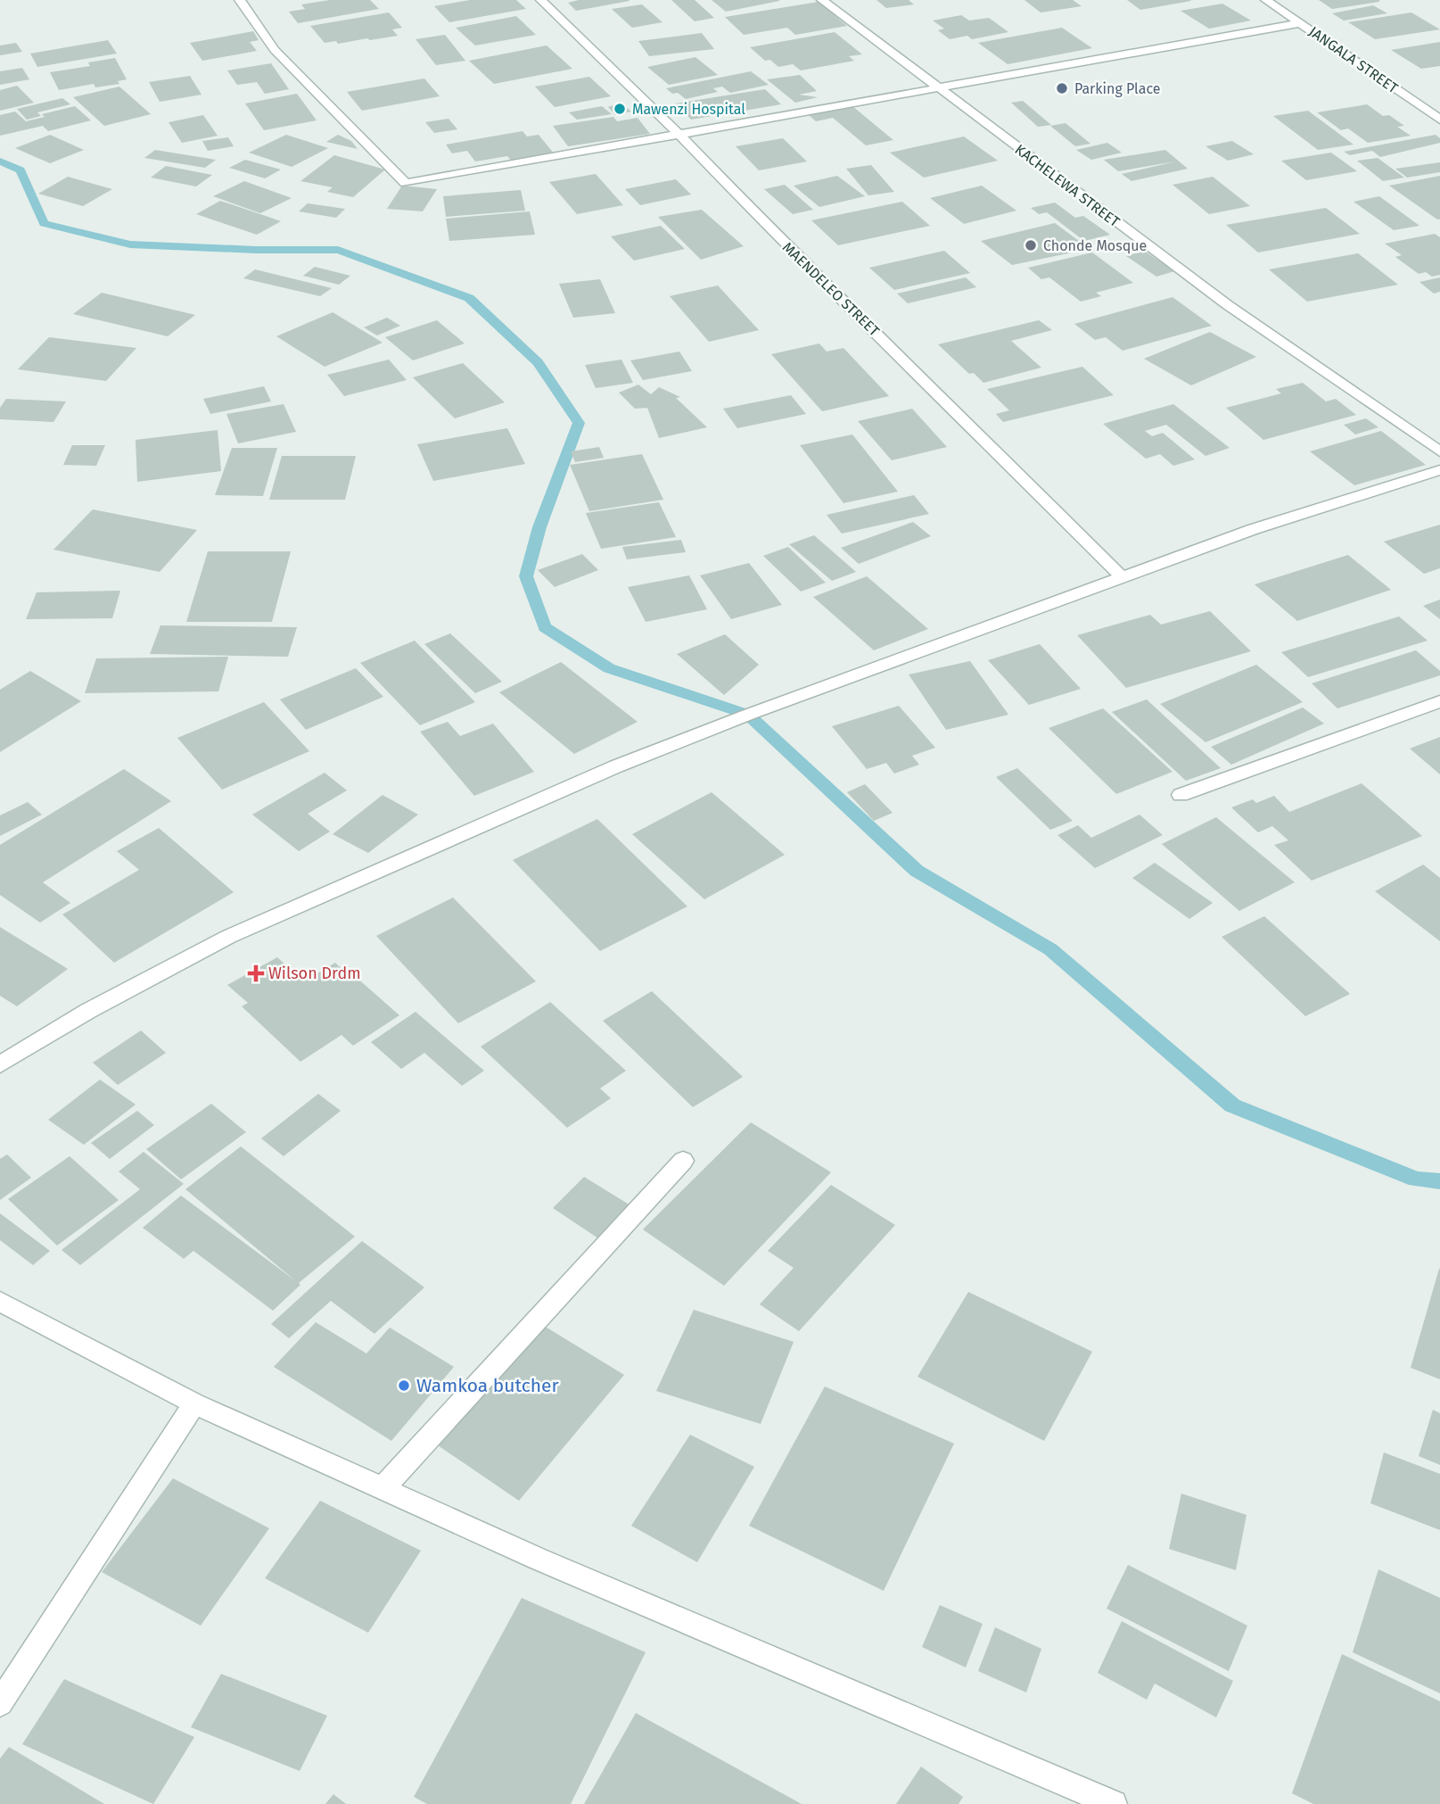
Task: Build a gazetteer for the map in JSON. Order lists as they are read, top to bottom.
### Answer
{
  "streets": {
    "street": ["JANGALA STREET", "KACHELEWA STREET", "MAENDELEO STREET"]
  },
  "places": {
    "other": [
      "Parking Place",
      "Mawenzi Hospital",
      "Chonde Mosque",
      "Wamkoa butcher"
    ],
    "health": ["Wilson Drdm"]
  }
}
